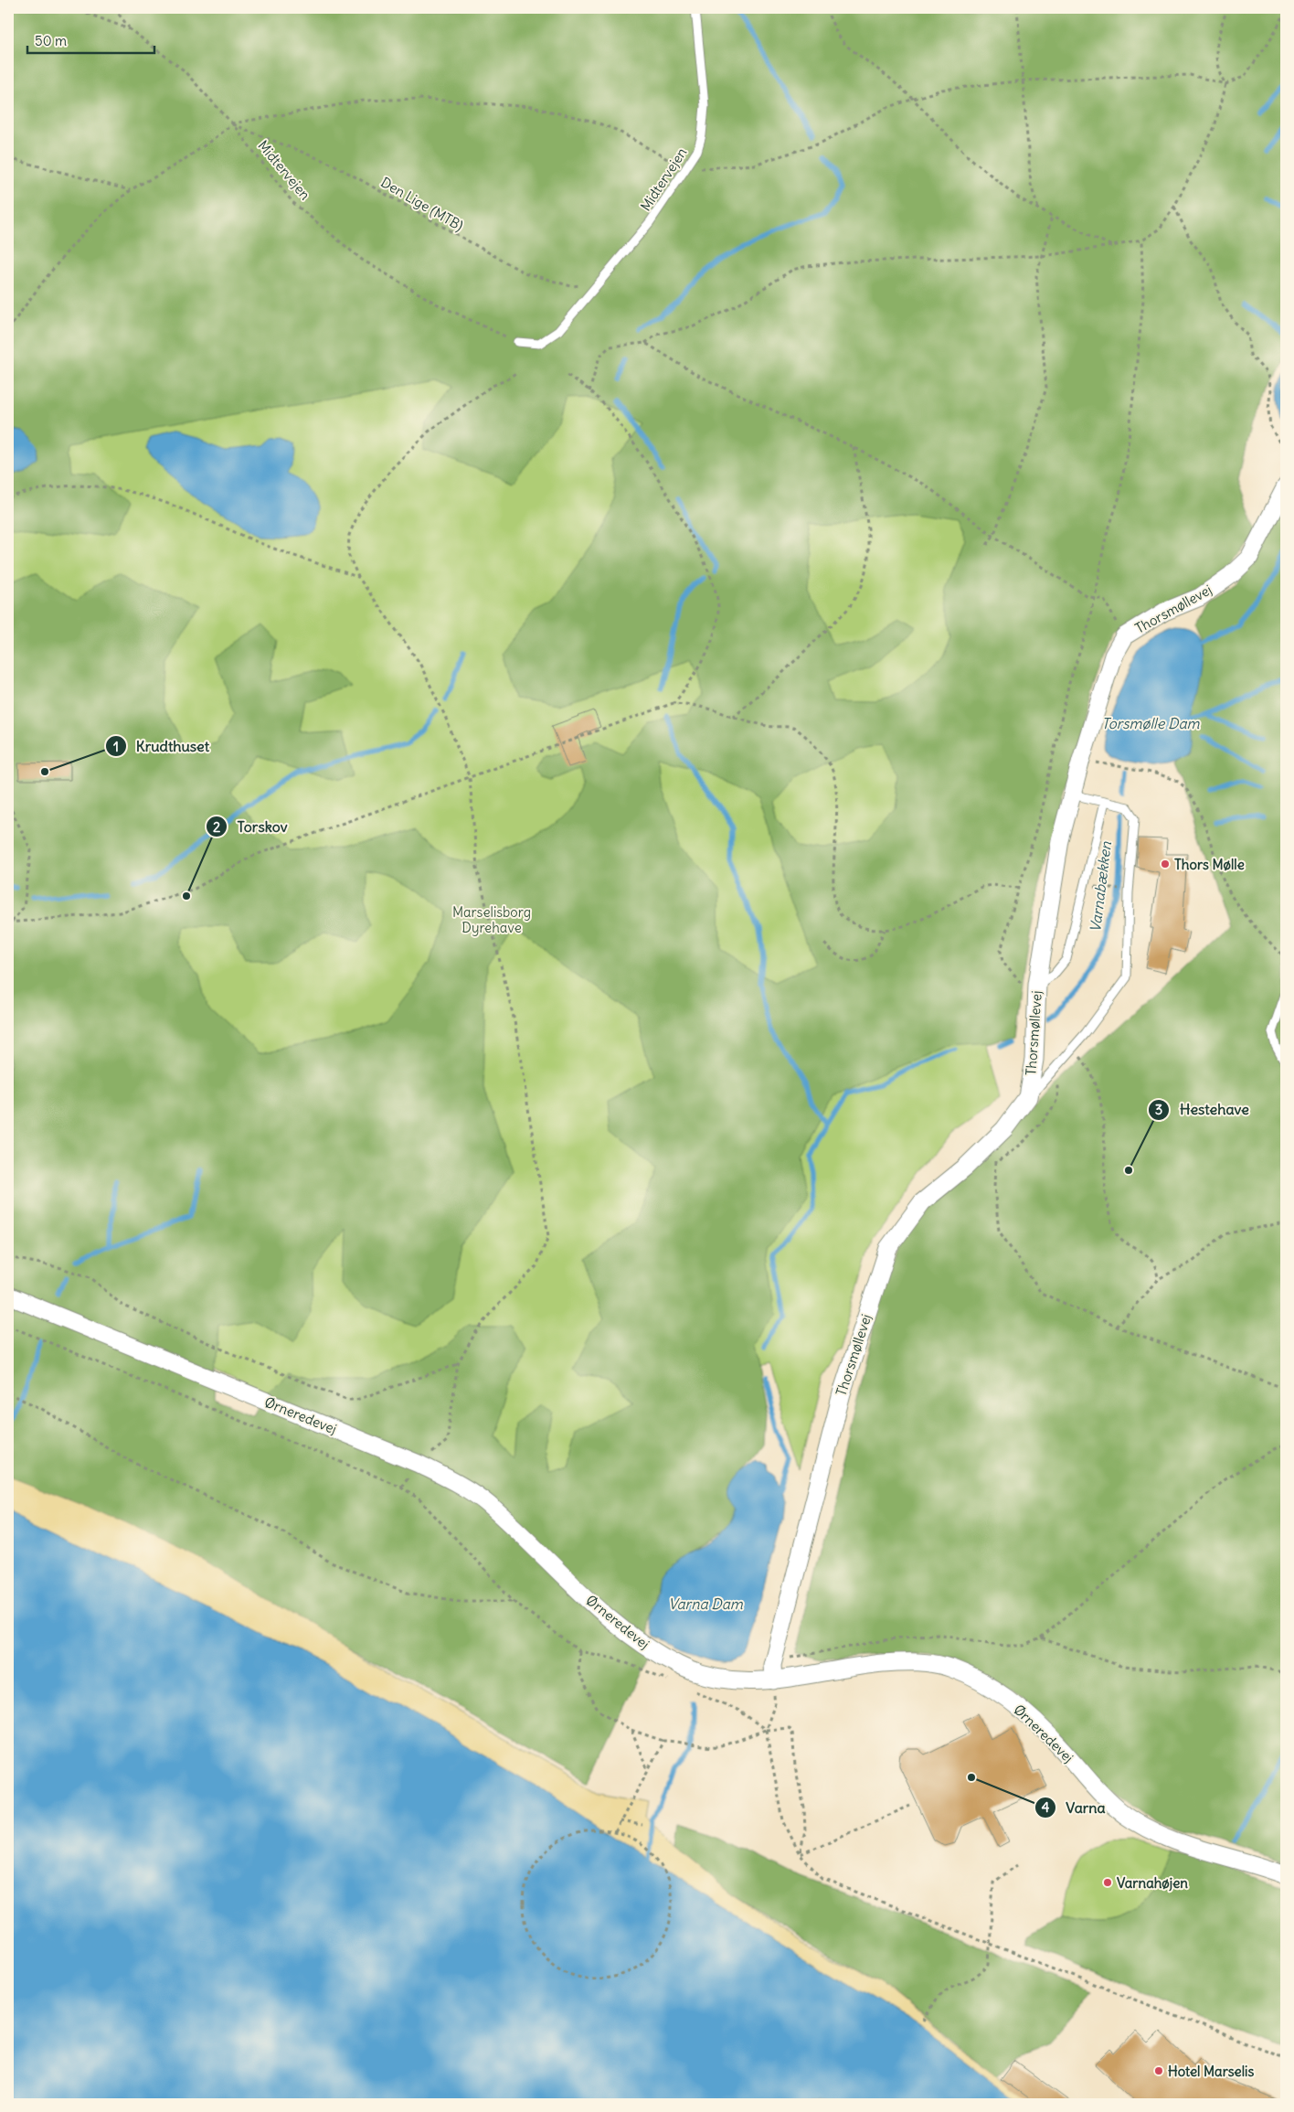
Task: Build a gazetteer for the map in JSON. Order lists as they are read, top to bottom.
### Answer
{
  "streets": {
    "street": ["Thorsmøllevej", "Ørneredevej"],
    "lane": ["Midtervejen"],
    "path": ["Den Lige (MTB)"]
  },
  "crossings": [
    ["Midtervejen", "Den Lige (MTB)"],
    ["Thorsmøllevej", "Ørneredevej"]
  ],
  "water": ["Torsmølle Dam", "Varnabækken", "Varna Dam"],
  "parks": ["Marselisborg Dyrehave"],
  "places": [
    "Krudthuset",
    "Thors Mølle",
    "Torskov",
    "Hestehave",
    "Varna",
    "Varnahøjen",
    "Hotel Marselis"
  ],
  "scale_bar": "50 m"
}
